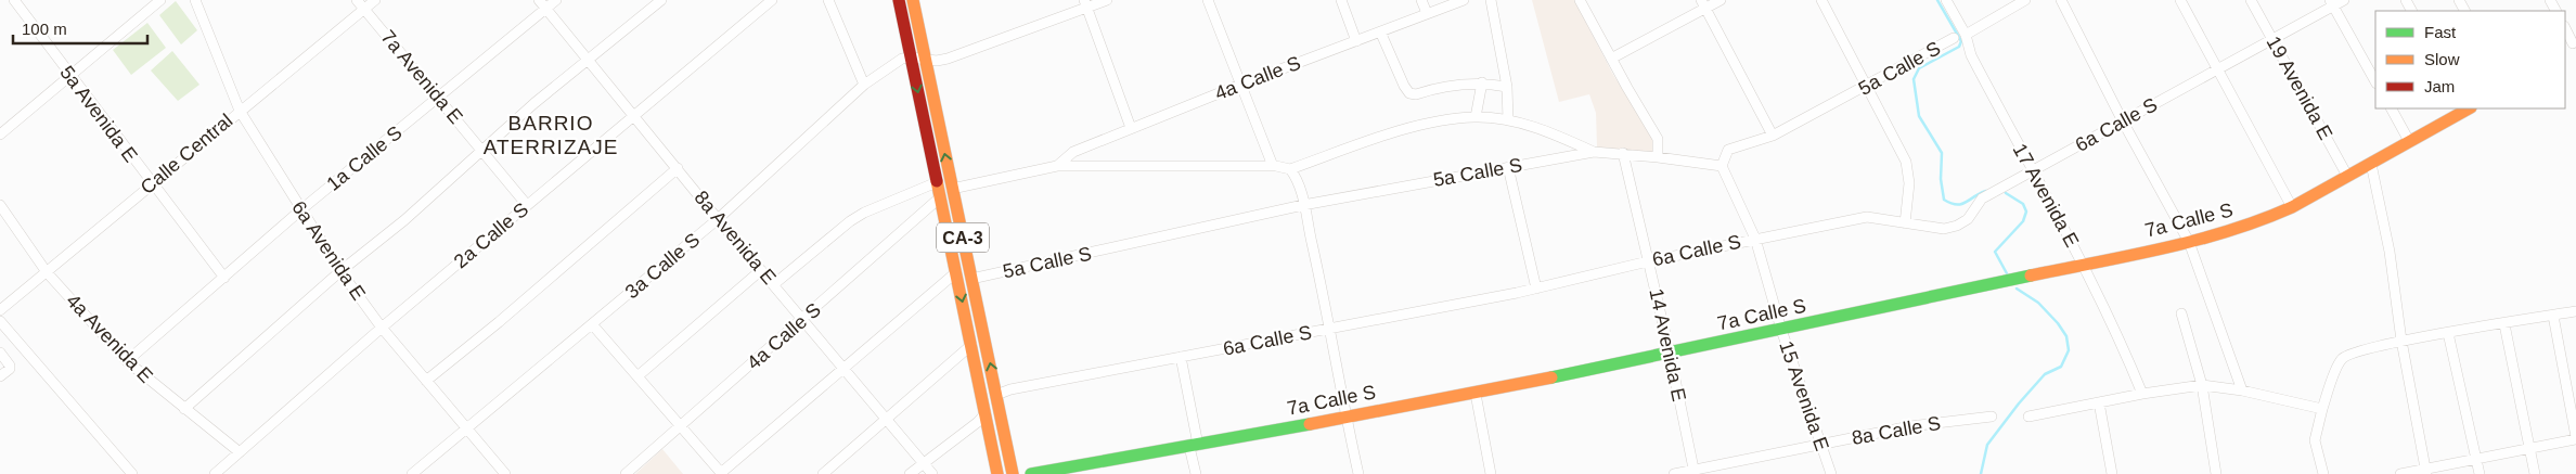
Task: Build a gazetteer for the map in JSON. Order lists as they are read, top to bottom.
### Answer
{
  "streets": {
    "main road": ["7a Calle S", "CA-3"],
    "street": [
      "5a Calle S",
      "7a Avenida E",
      "4a Calle S",
      "19 Avenida E",
      "5a Avenida E",
      "6a Calle S",
      "Calle Central",
      "1a Calle S",
      "17 Avenida E",
      "2a Calle S",
      "8a Avenida E",
      "6a Avenida E",
      "3a Calle S",
      "4a Avenida E",
      "14 Avenida E",
      "15 Avenida E",
      "8a Calle S"
    ]
  },
  "crossings": [
    ["5a Calle S", "CA-3"],
    ["5a Calle S", "14 Avenida E"],
    ["5a Calle S", "15 Avenida E"],
    ["7a Avenida E", "Calle Central"],
    ["7a Avenida E", "1a Calle S"],
    ["7a Avenida E", "2a Calle S"],
    ["4a Calle S", "8a Avenida E"],
    ["4a Calle S", "CA-3"],
    ["19 Avenida E", "6a Calle S"],
    ["19 Avenida E", "7a Calle S"],
    ["5a Avenida E", "Calle Central"],
    ["5a Avenida E", "1a Calle S"],
    ["6a Calle S", "17 Avenida E"],
    ["6a Calle S", "8a Avenida E"],
    ["6a Calle S", "CA-3"],
    ["6a Calle S", "14 Avenida E"],
    ["6a Calle S", "15 Avenida E"],
    ["Calle Central", "6a Avenida E"],
    ["Calle Central", "4a Avenida E"],
    ["1a Calle S", "8a Avenida E"],
    ["1a Calle S", "6a Avenida E"],
    ["1a Calle S", "4a Avenida E"],
    ["17 Avenida E", "7a Calle S"],
    ["7a Calle S", "14 Avenida E"],
    ["7a Calle S", "15 Avenida E"],
    ["2a Calle S", "8a Avenida E"],
    ["2a Calle S", "6a Avenida E"],
    ["2a Calle S", "4a Avenida E"],
    ["8a Avenida E", "3a Calle S"],
    ["CA-3", "3a Calle S"],
    ["6a Avenida E", "3a Calle S"],
    ["14 Avenida E", "8a Calle S"],
    ["15 Avenida E", "8a Calle S"]
  ],
  "districts": ["BARRIO ATERRIZAJE"],
  "legend": ["Fast", "Slow", "Jam"],
  "scale_bar": "100 m"
}
